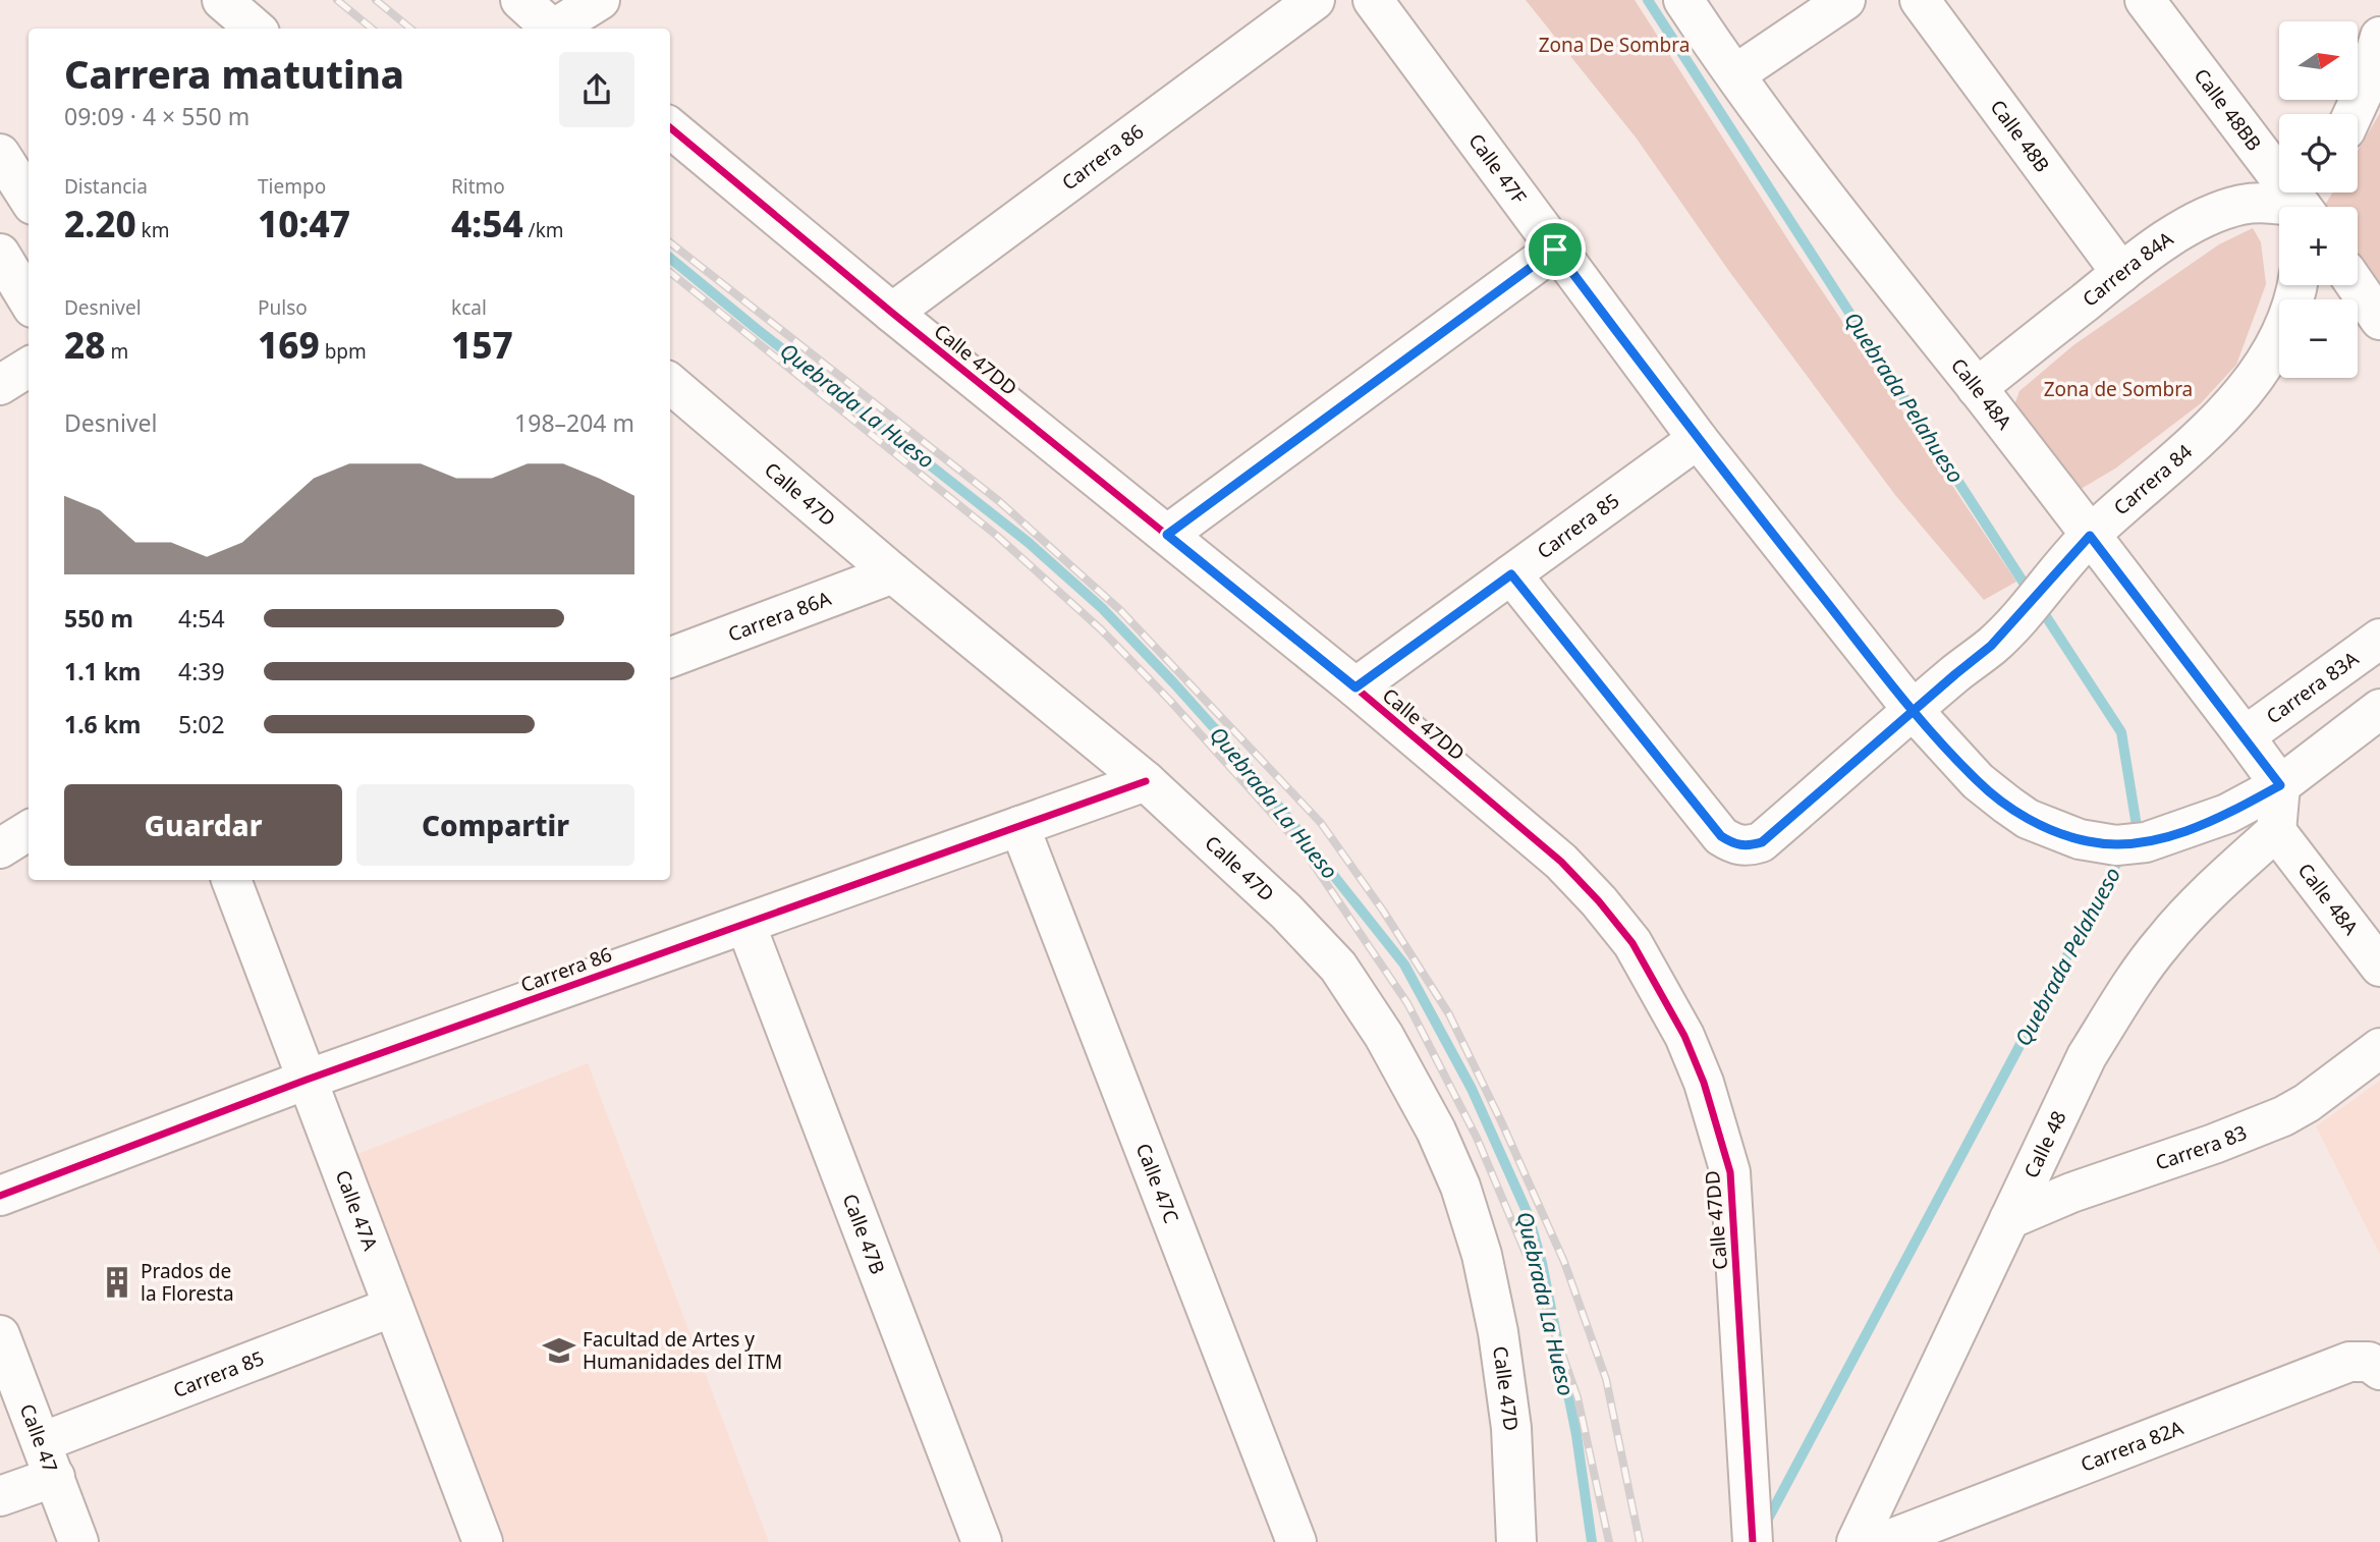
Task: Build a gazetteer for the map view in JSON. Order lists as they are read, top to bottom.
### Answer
{
  "streets": {
    "street": [
      "Calle 48BB",
      "Calle 48B",
      "Carrera 86",
      "Calle 47F",
      "Carrera 84A",
      "Calle 47DD",
      "Calle 48A",
      "Carrera 84",
      "Calle 47D",
      "Carrera 85",
      "Carrera 86A",
      "Carrera 83A",
      "Calle 48",
      "Carrera 83",
      "Calle 47C",
      "Calle 47A",
      "Calle 47B",
      "Calle 47",
      "Carrera 82A"
    ]
  },
  "crossings": [
    ["Calle 48BB", "Carrera 84A"],
    ["Calle 48B", "Carrera 84A"],
    ["Carrera 86", "Calle 47DD"],
    ["Carrera 86", "Calle 47D"],
    ["Carrera 86", "Calle 47C"],
    ["Carrera 86", "Calle 47A"],
    ["Carrera 86", "Calle 47B"],
    ["Calle 47F", "Calle 48A"],
    ["Calle 47F", "Carrera 84"],
    ["Calle 47F", "Carrera 85"],
    ["Carrera 84A", "Calle 48A"],
    ["Calle 47DD", "Carrera 85"],
    ["Calle 48A", "Carrera 84"],
    ["Calle 48A", "Carrera 83A"],
    ["Calle 48A", "Calle 48"],
    ["Carrera 84", "Carrera 85"],
    ["Calle 47D", "Carrera 86A"],
    ["Carrera 85", "Calle 47A"],
    ["Carrera 85", "Calle 47"],
    ["Calle 48", "Carrera 83"]
  ],
  "water": ["Quebrada Pelahueso", "Quebrada La Hueso"],
  "parks": ["Zona De Sombra", "Zona de Sombra"],
  "places": {
    "building": ["Prados de la Floresta"],
    "school or university": ["Facultad de Artes y Humanidades del ITM"]
  },
  "north": "right",
  "page": {
    "map_buttons": ["+", "−"],
    "heading": ["Carrera matutina", "09:09 · 4 × 550 m"],
    "stats": [
      ["Distancia", "2.20 km"],
      ["Tiempo", "10:47"],
      ["Ritmo", "4:54 /km"],
      ["Desnivel", "28 m"],
      ["Pulso", "169 bpm"],
      ["kcal", "157"]
    ],
    "chart": ["Desnivel", "198–204 m"],
    "list": [
      {
        "name": "550 m",
        "note": "4:54"
      },
      {
        "name": "1.1 km",
        "note": "4:39"
      },
      {
        "name": "1.6 km",
        "note": "5:02"
      }
    ],
    "buttons": ["Guardar", "Compartir"]
  }
}
